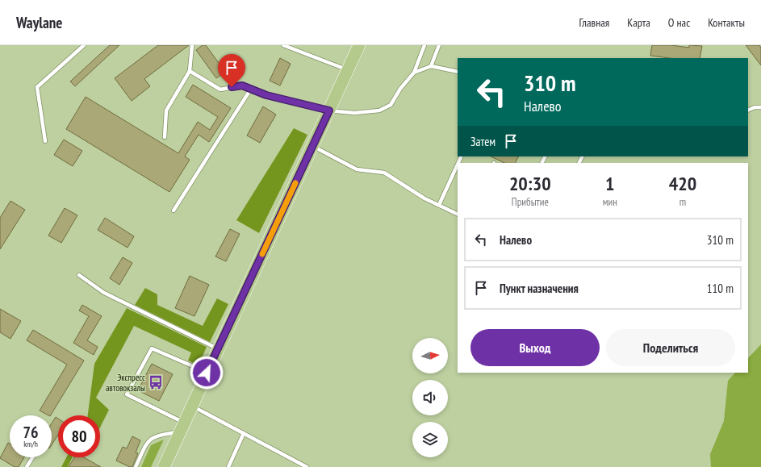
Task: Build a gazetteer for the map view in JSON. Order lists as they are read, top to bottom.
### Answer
{
  "places": {
    "bus stop": ["Экспресс автовокзалы"]
  },
  "north": "right",
  "page": {
    "header": "Waylane",
    "nav": [
      "Главная",
      "Карта",
      "О нас",
      "Контакты"
    ],
    "turn": ["310 m", "Налево"],
    "then": "Затем",
    "eta": [
      "20:30",
      "Прибытие",
      "1",
      "мин",
      "420",
      "m"
    ],
    "list": [
      {
        "name": "Налево",
        "value": "310 m"
      },
      {
        "name": "Пункт назначения",
        "value": "110 m"
      }
    ],
    "buttons": ["Выход", "Поделиться"],
    "speed": "76 km/h",
    "limit": "80"
  }
}
